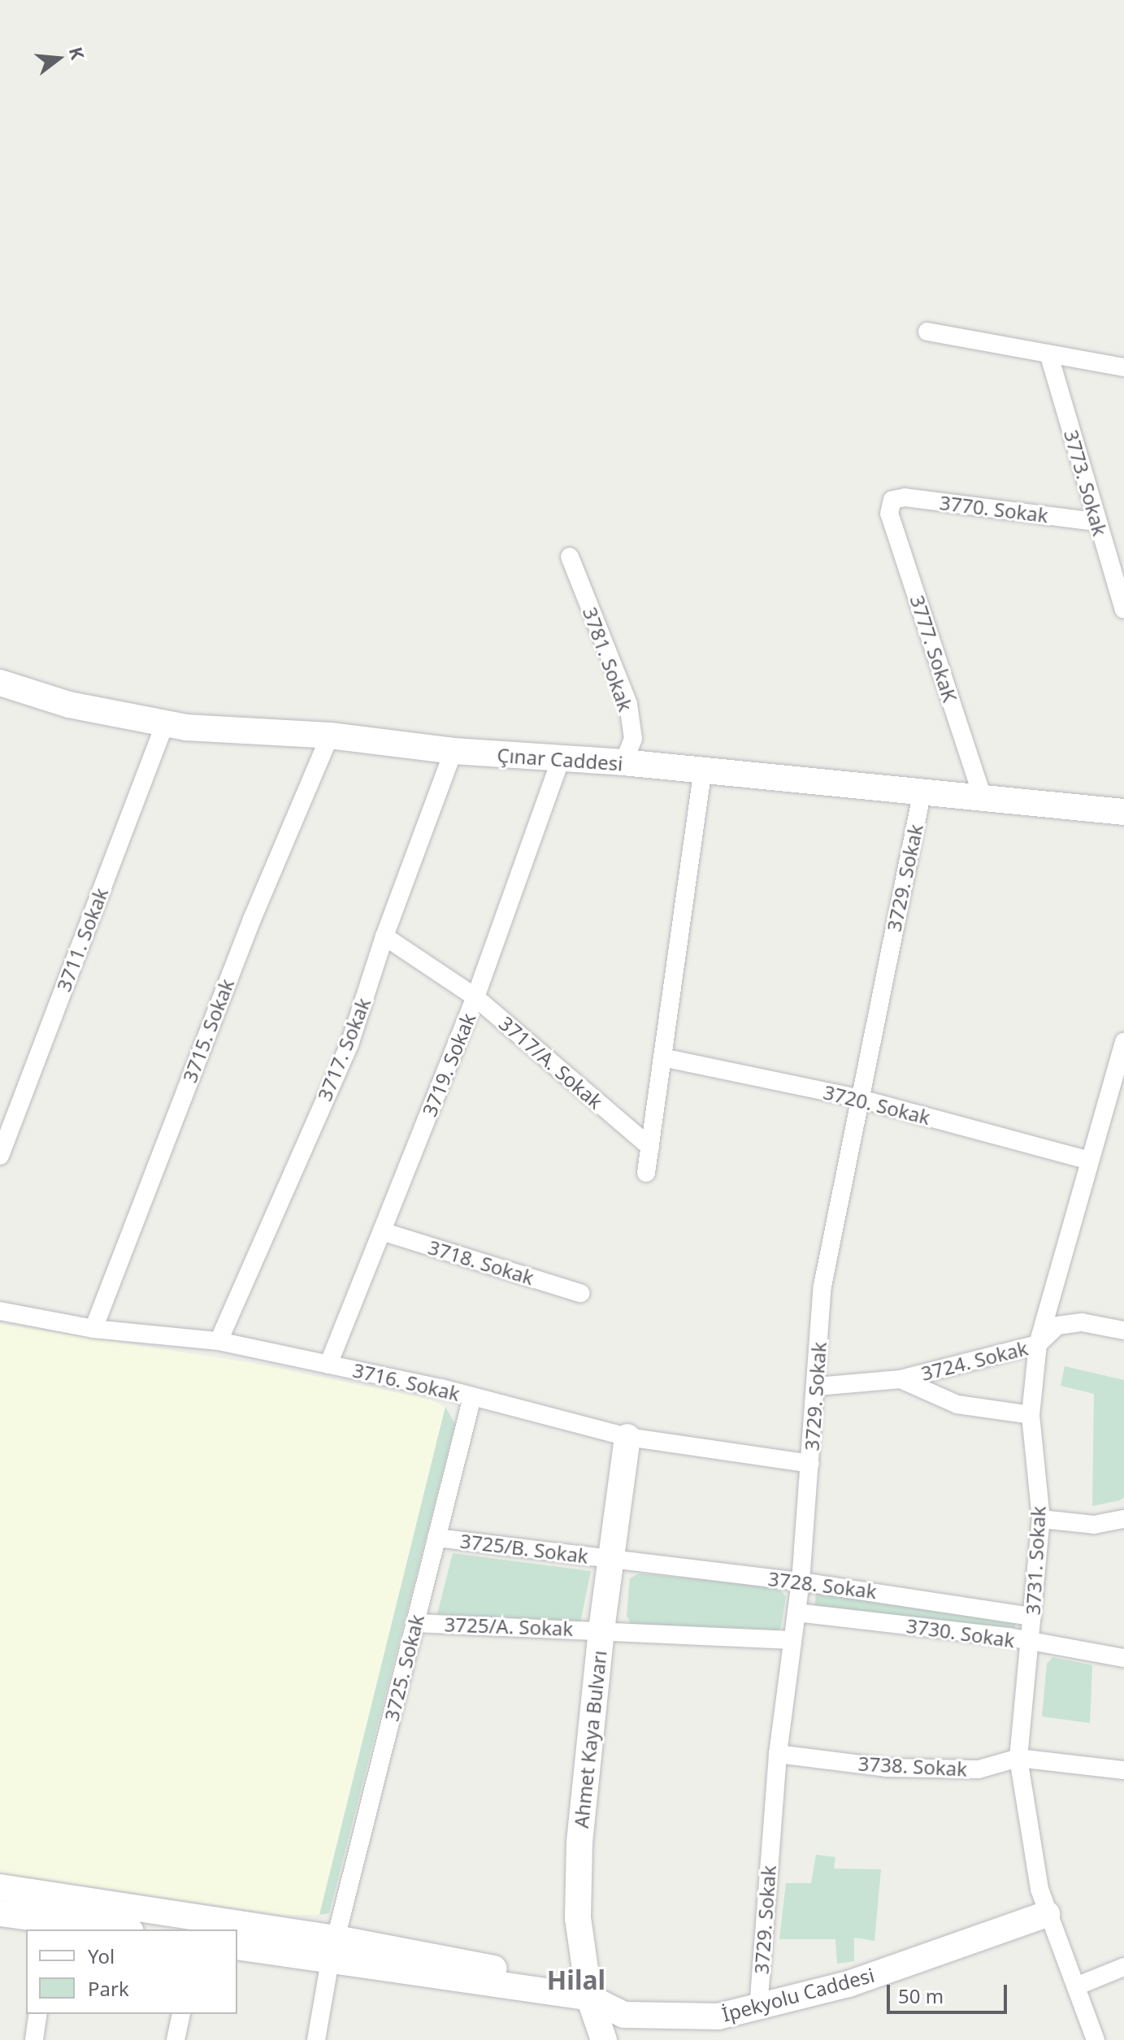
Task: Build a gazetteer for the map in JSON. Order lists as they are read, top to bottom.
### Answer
{
  "streets": {
    "street": [
      "3773. Sokak",
      "3770. Sokak",
      "3777. SokaK",
      "3781. Sokak",
      "Çınar Caddesi",
      "3729. Sokak",
      "3711. Sokak",
      "3715. Sokak",
      "3717. Sokak",
      "3717/A. Sokak",
      "3719. Sokak",
      "3720. Sokak",
      "3718. Sokak",
      "3724. Sokak",
      "3716. Sokak",
      "3725/B. Sokak",
      "3731. Sokak",
      "3728. Sokak",
      "3725/A. Sokak",
      "3730. Sokak",
      "3725. Sokak",
      "Ahmet Kaya Bulvarı",
      "3738. Sokak",
      "İpekyolu Caddesi"
    ]
  },
  "crossings": [
    ["3773. Sokak", "3770. Sokak"],
    ["3770. Sokak", "3777. SokaK"],
    ["3777. SokaK", "Çınar Caddesi"],
    ["3781. Sokak", "Çınar Caddesi"],
    ["Çınar Caddesi", "3729. Sokak"],
    ["Çınar Caddesi", "3711. Sokak"],
    ["Çınar Caddesi", "3715. Sokak"],
    ["Çınar Caddesi", "3717. Sokak"],
    ["Çınar Caddesi", "3719. Sokak"],
    ["3729. Sokak", "3720. Sokak"],
    ["3729. Sokak", "3724. Sokak"],
    ["3729. Sokak", "3716. Sokak"],
    ["3729. Sokak", "3728. Sokak"],
    ["3729. Sokak", "3730. Sokak"],
    ["3729. Sokak", "3738. Sokak"],
    ["3729. Sokak", "İpekyolu Caddesi"],
    ["3715. Sokak", "3716. Sokak"],
    ["3717. Sokak", "3717/A. Sokak"],
    ["3717. Sokak", "3716. Sokak"],
    ["3717/A. Sokak", "3719. Sokak"],
    ["3719. Sokak", "3718. Sokak"],
    ["3719. Sokak", "3716. Sokak"],
    ["3720. Sokak", "3731. Sokak"],
    ["3724. Sokak", "3731. Sokak"],
    ["3716. Sokak", "3725. Sokak"],
    ["3716. Sokak", "Ahmet Kaya Bulvarı"],
    ["3725/B. Sokak", "3728. Sokak"],
    ["3725/B. Sokak", "3725. Sokak"],
    ["3725/B. Sokak", "Ahmet Kaya Bulvarı"],
    ["3731. Sokak", "3728. Sokak"],
    ["3731. Sokak", "3730. Sokak"],
    ["3731. Sokak", "3738. Sokak"],
    ["3731. Sokak", "İpekyolu Caddesi"],
    ["3728. Sokak", "Ahmet Kaya Bulvarı"],
    ["3725/A. Sokak", "3725. Sokak"],
    ["3725/A. Sokak", "Ahmet Kaya Bulvarı"],
    ["3725. Sokak", "İpekyolu Caddesi"],
    ["Ahmet Kaya Bulvarı", "İpekyolu Caddesi"]
  ],
  "districts": ["Hilal"],
  "legend": ["Yol", "Park"],
  "scale_bar": "50 m",
  "north": "right"
}
